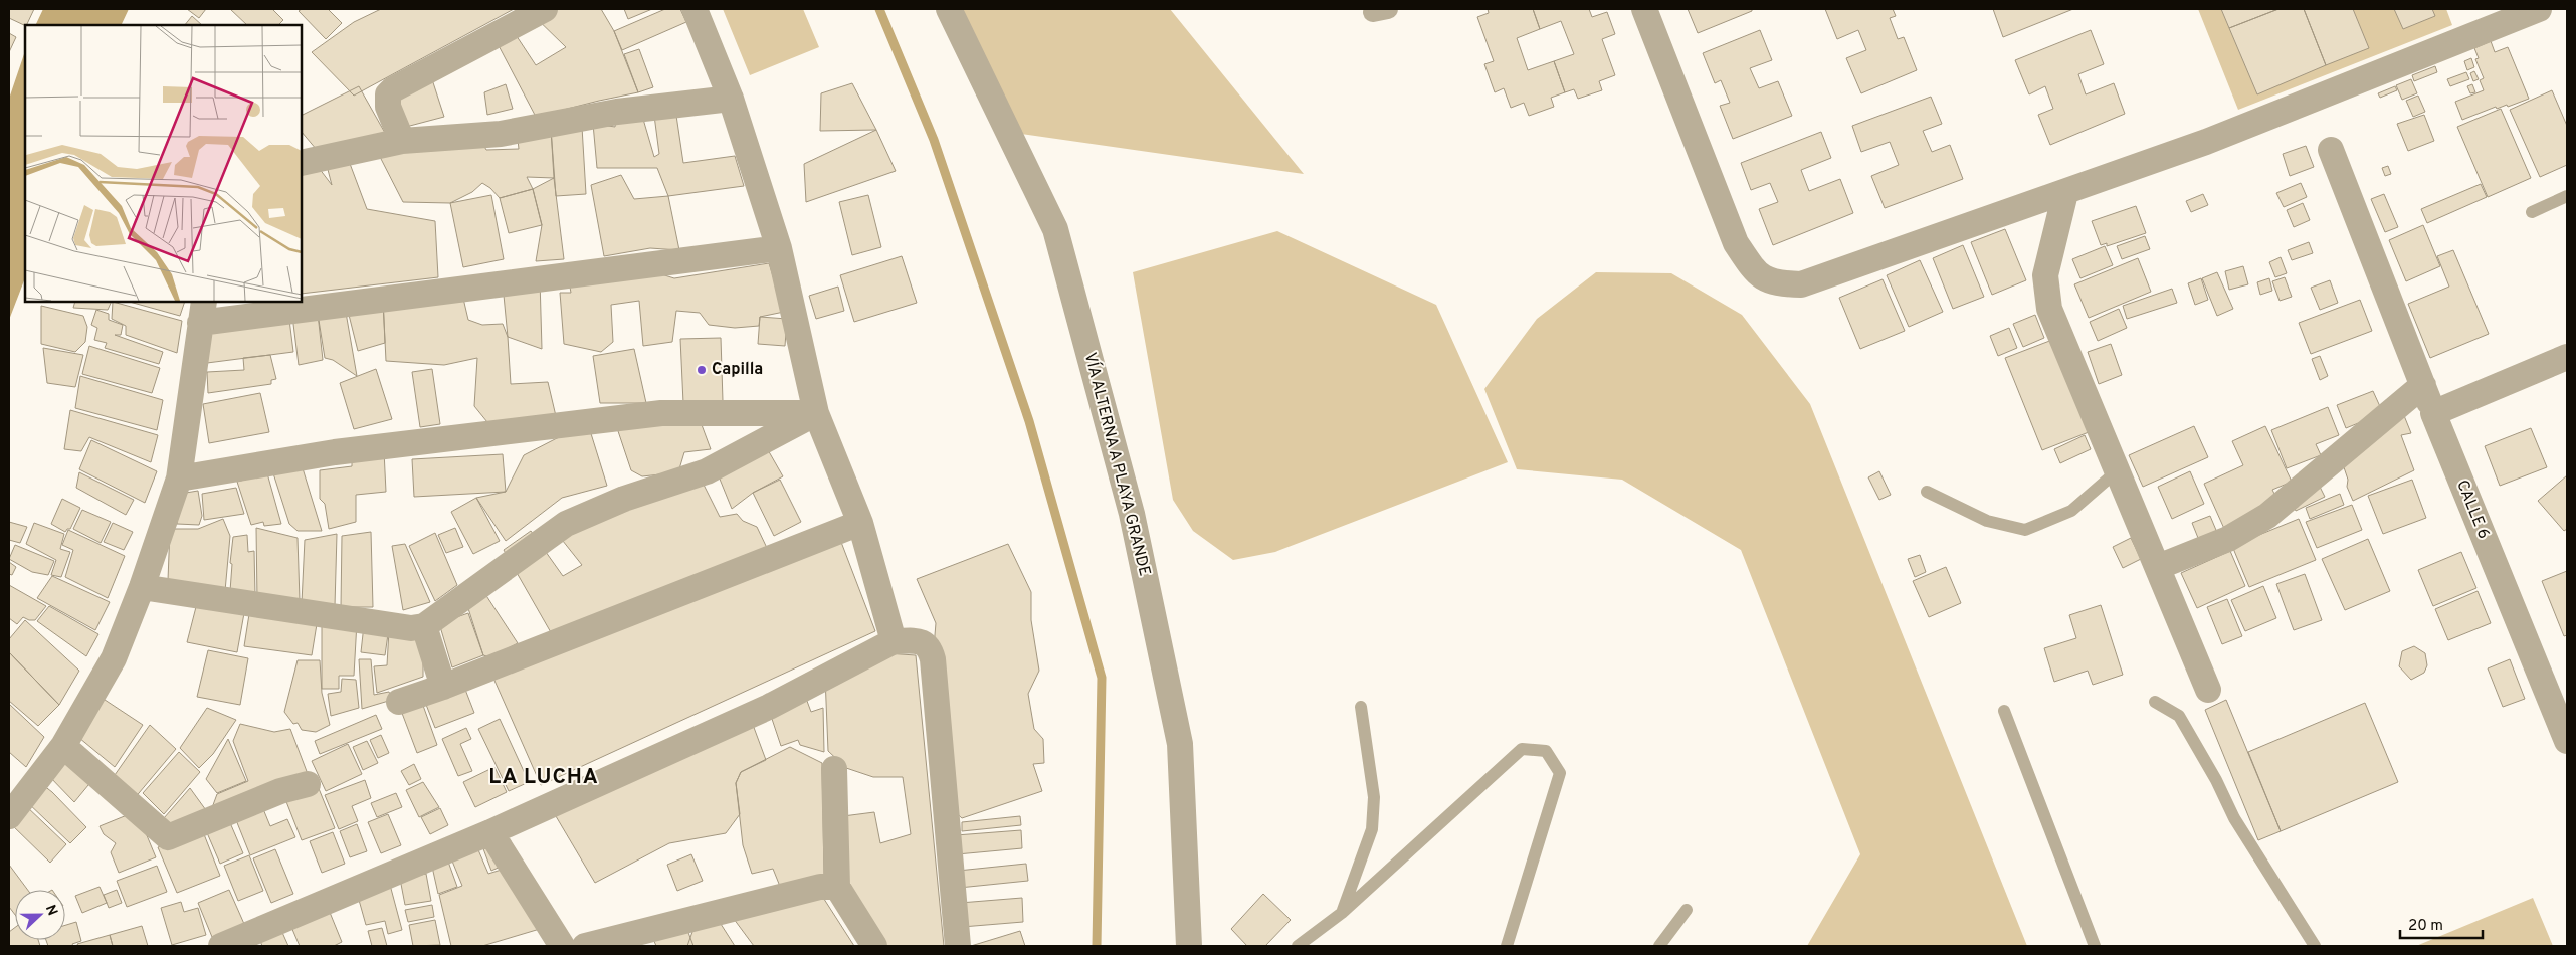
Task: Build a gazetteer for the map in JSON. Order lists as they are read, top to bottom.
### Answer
{
  "streets": {
    "street": ["VÍA ALTERNA A PLAYA GRANDE", "CALLE 6"]
  },
  "districts": ["LA LUCHA"],
  "places": ["Capilla"],
  "scale_bar": "20 m",
  "north": "right"
}
